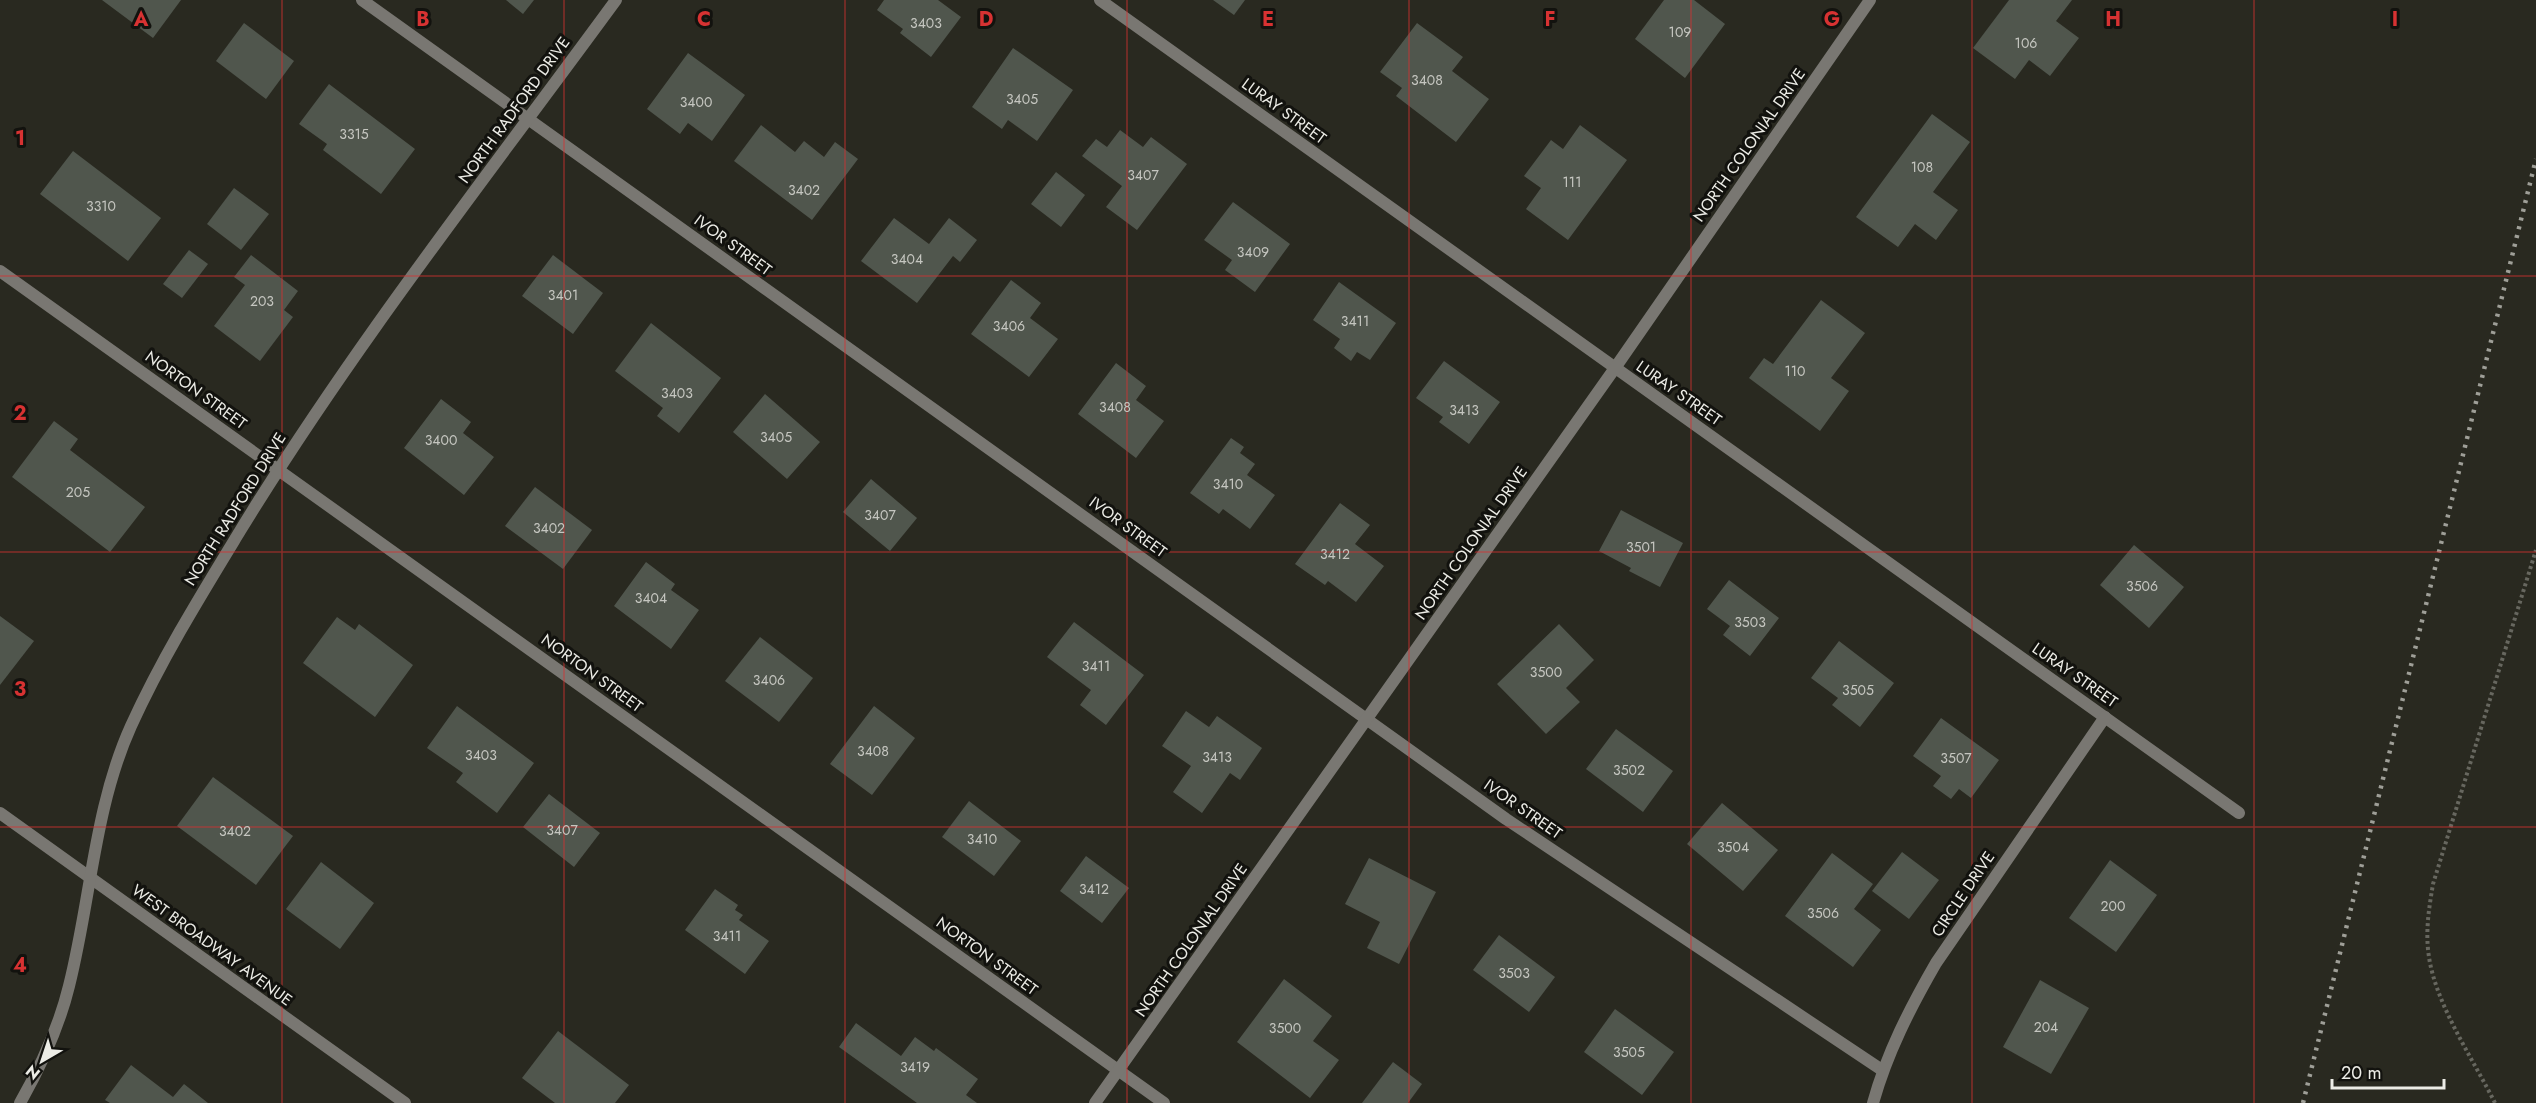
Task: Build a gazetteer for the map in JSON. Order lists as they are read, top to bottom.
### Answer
{
  "streets": {
    "street": [
      "NORTH RADFORD DRIVE",
      "LURAY STREET",
      "NORTH COLONIAL DRIVE",
      "IVOR STREET",
      "NORTON STREET",
      "CIRCLE DRIVE",
      "WEST BROADWAY AVENUE"
    ]
  },
  "crossings": [
    ["NORTH RADFORD DRIVE", "IVOR STREET"],
    ["NORTH RADFORD DRIVE", "NORTON STREET"],
    ["NORTH RADFORD DRIVE", "WEST BROADWAY AVENUE"],
    ["LURAY STREET", "NORTH COLONIAL DRIVE"],
    ["LURAY STREET", "CIRCLE DRIVE"],
    ["NORTH COLONIAL DRIVE", "IVOR STREET"],
    ["NORTH COLONIAL DRIVE", "NORTON STREET"],
    ["IVOR STREET", "CIRCLE DRIVE"]
  ],
  "house_numbers": [
    "3403",
    "109",
    "106",
    "3408",
    "3405",
    "3400",
    "3315",
    "108",
    "3407",
    "111",
    "3402",
    "3310",
    "3409",
    "3404",
    "3401",
    "203",
    "3411",
    "3406",
    "110",
    "3403",
    "3408",
    "3413",
    "3405",
    "3400",
    "3410",
    "205",
    "3407",
    "3402",
    "3501",
    "3412",
    "3506",
    "3404",
    "3503",
    "3411",
    "3500",
    "3406",
    "3505",
    "3408",
    "3403",
    "3413",
    "3507",
    "3502",
    "3407",
    "3402",
    "3410",
    "3504",
    "3412",
    "200",
    "3506",
    "3411",
    "3503",
    "204",
    "3500",
    "3505",
    "3419"
  ],
  "scale_bar": "20 m",
  "north": "bottom left",
  "grid": {
    "columns": [
      "A",
      "B",
      "C",
      "D",
      "E",
      "F",
      "G",
      "H",
      "I"
    ],
    "rows": [
      "1",
      "2",
      "3",
      "4"
    ]
  }
}
